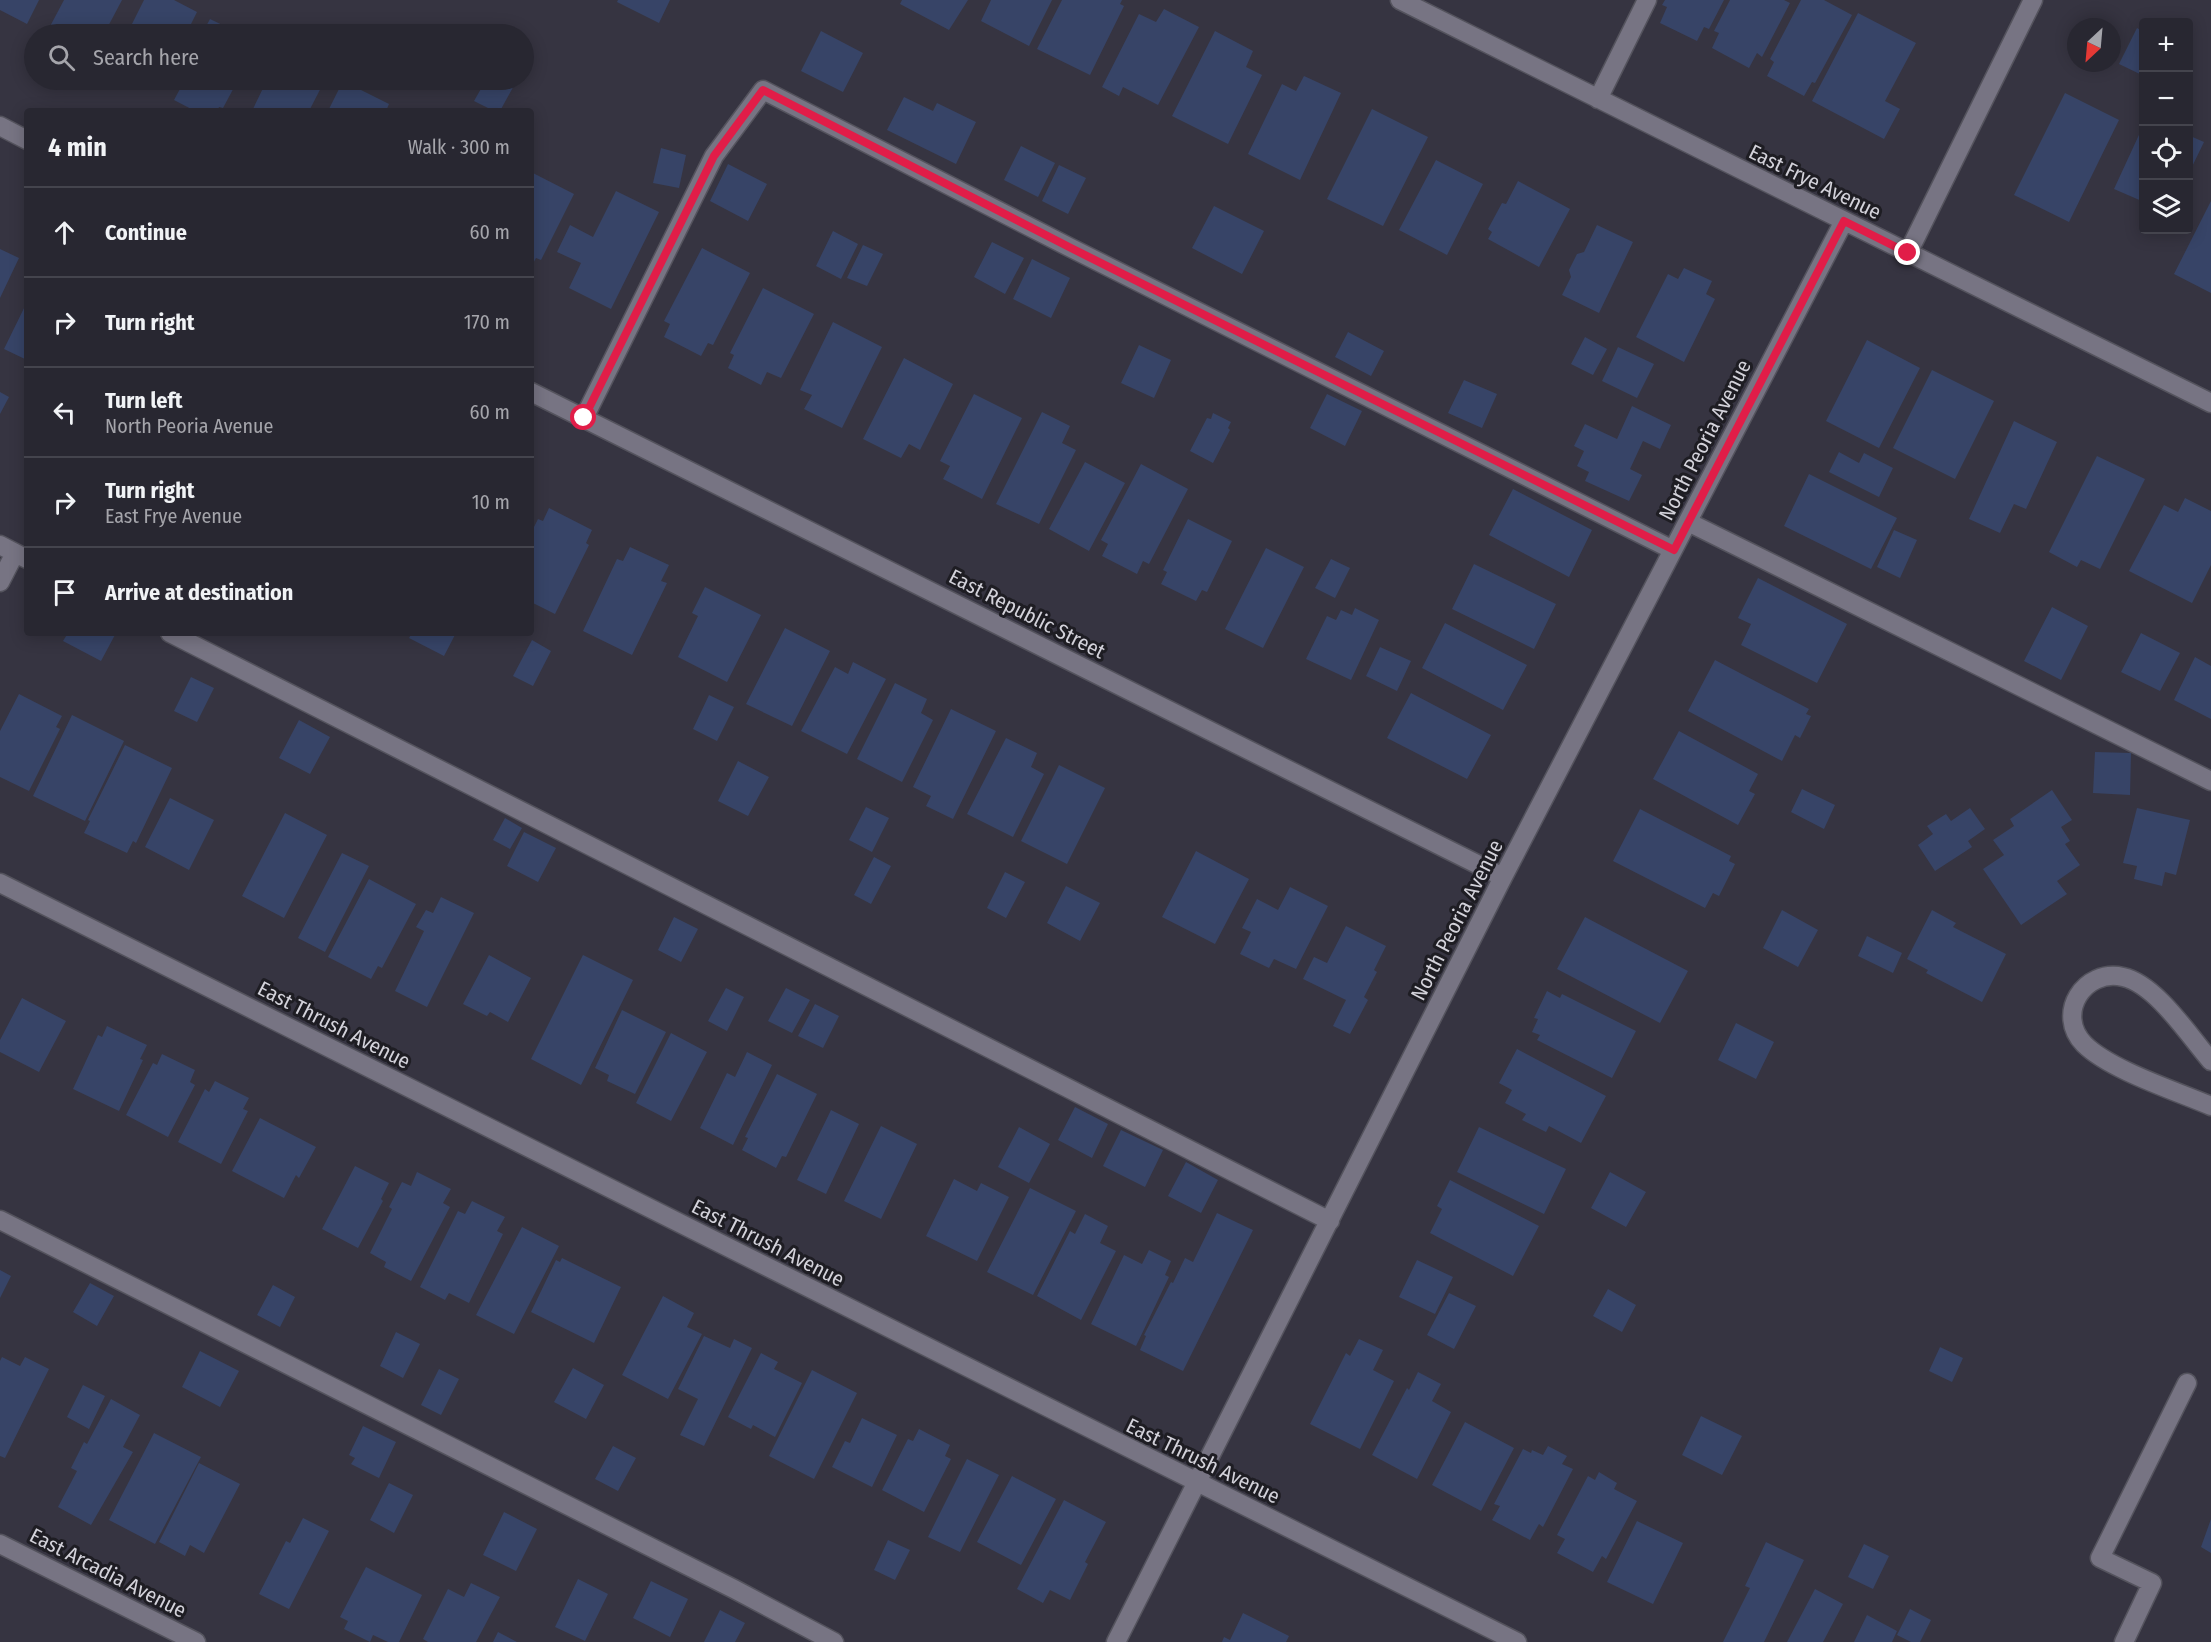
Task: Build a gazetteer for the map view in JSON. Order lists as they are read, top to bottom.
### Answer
{
  "streets": {
    "street": [
      "East Frye Avenue",
      "North Peoria Avenue",
      "East Republic Street",
      "East Thrush Avenue",
      "East Arcadia Avenue"
    ]
  },
  "crossings": [
    ["East Frye Avenue", "North Peoria Avenue"],
    ["North Peoria Avenue", "East Republic Street"],
    ["North Peoria Avenue", "East Thrush Avenue"]
  ],
  "north": "bottom left",
  "page": {
    "map_buttons": ["+", "−"],
    "search": "Search here",
    "heading": ["4 min", "Walk · 300 m"],
    "list": [
      ["Continue", "60 m"],
      ["Turn right", "170 m"],
      ["Turn left", "North Peoria Avenue", "60 m"],
      ["Turn right", "East Frye Avenue", "10 m"],
      "Arrive at destination"
    ]
  }
}
